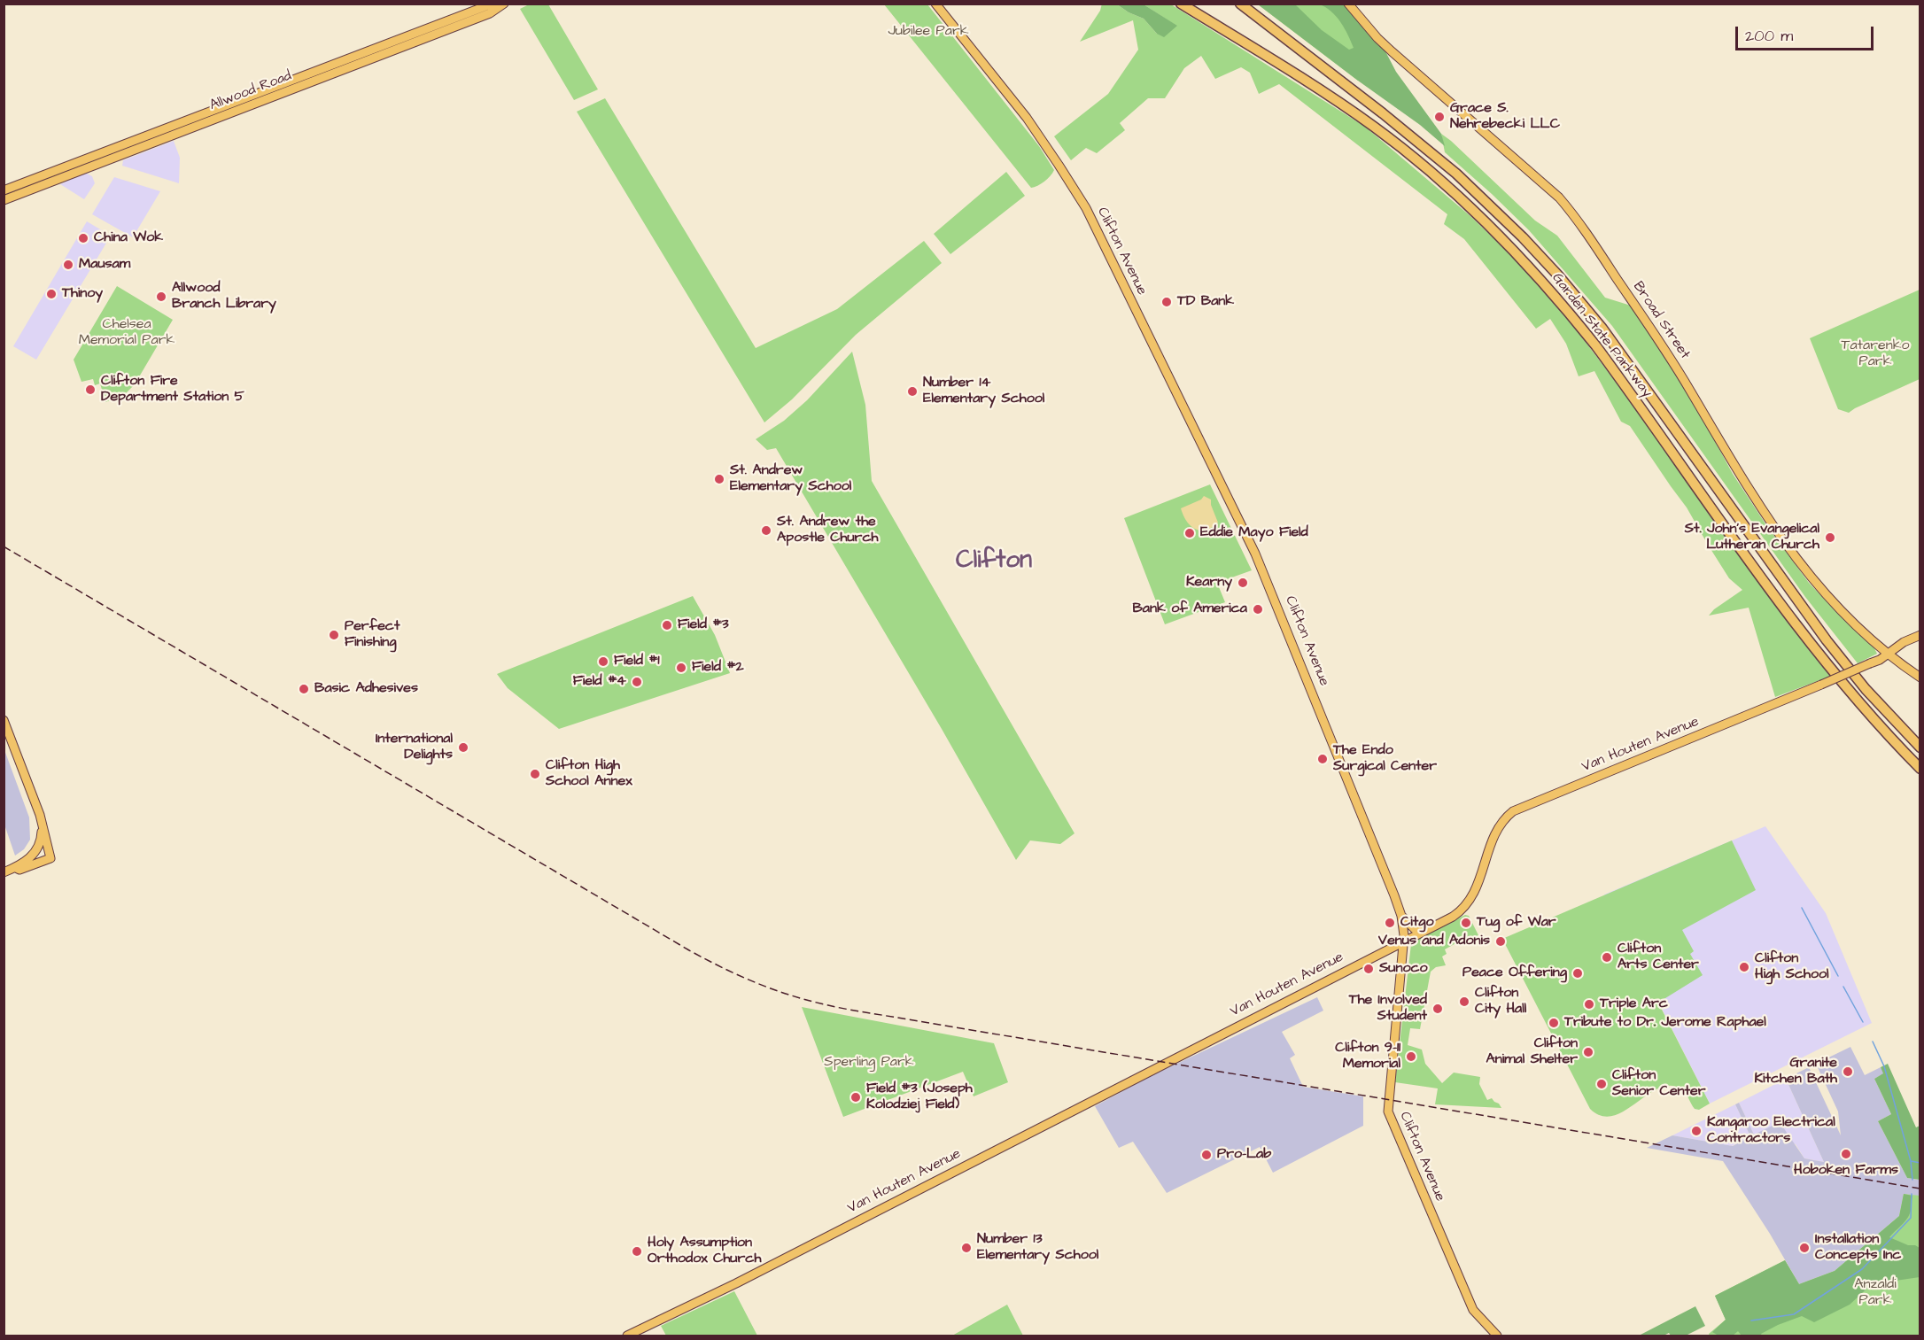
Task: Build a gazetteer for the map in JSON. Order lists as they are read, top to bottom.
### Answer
{
  "streets": {
    "highway": ["Garden State Parkway"],
    "main road": [
      "Allwood Road",
      "Clifton Avenue",
      "Broad Street",
      "Van Houten Avenue"
    ]
  },
  "crossings": [
    ["Clifton Avenue", "Van Houten Avenue"],
    ["Broad Street", "Van Houten Avenue"]
  ],
  "districts": ["Clifton"],
  "parks": [
    "Jubilee Park",
    "Chelsea Memorial Park",
    "Tatarenko Park",
    "Sperling Park",
    "Anzaldi Park"
  ],
  "places": [
    "Grace S. Nehrebecki LLC",
    "China Wok",
    "Mausam",
    "Thinoy",
    "Allwood Branch Library",
    "TD Bank",
    "Clifton Fire Department Station 5",
    "Number 14 Elementary School",
    "St. Andrew Elementary School",
    "St. Andrew the Apostle Church",
    "Eddie Mayo Field",
    "St. John's Evangelical Lutheran Church",
    "Kearny",
    "Bank of America",
    "Field #3",
    "Perfect Finishing",
    "Field #1",
    "Field #2",
    "Field #4",
    "Basic Adhesives",
    "International Delights",
    "The Endo Surgical Center",
    "Clifton High School Annex",
    "Citgo",
    "Tug of War",
    "Venus and Adonis",
    "Clifton Arts Center",
    "Clifton High School",
    "Sunoco",
    "Peace Offering",
    "Clifton City Hall",
    "Triple Arc",
    "The Involved Student",
    "Tribute to Dr. Jerome Raphael",
    "Clifton Animal Shelter",
    "Clifton 9-11 Memorial",
    "Granite Kitchen Bath",
    "Clifton Senior Center",
    "Field #3 (Joseph Kolodziej Field)",
    "Kangaroo Electrical Contractors",
    "Hoboken Farms",
    "Pro-Lab",
    "Number 13 Elementary School",
    "Installation Concepts Inc",
    "Holy Assumption Orthodox Church"
  ],
  "scale_bar": "200 m"
}
